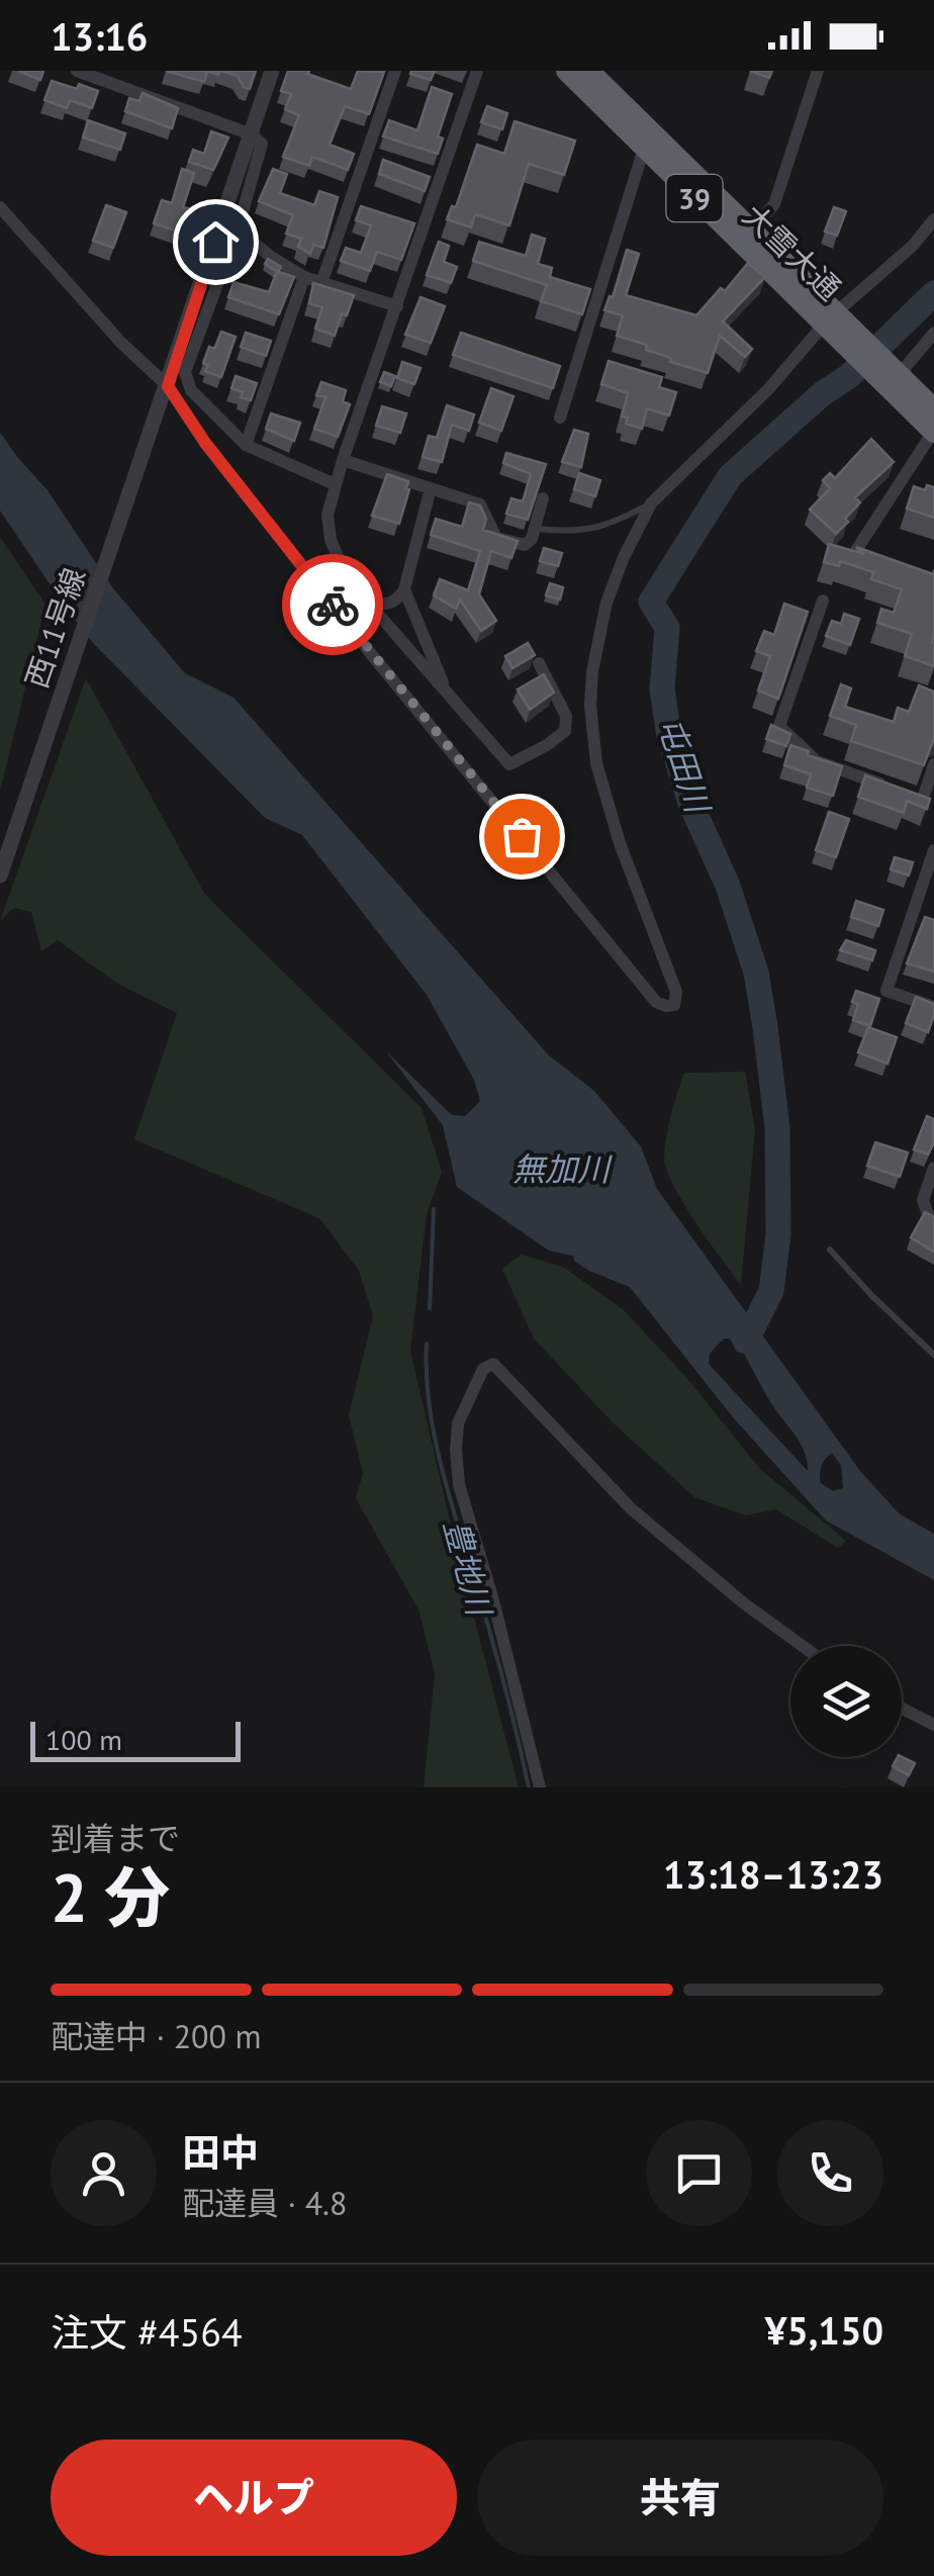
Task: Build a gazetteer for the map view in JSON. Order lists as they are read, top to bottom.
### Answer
{
  "streets": {
    "highway": ["39", "大雪大通"],
    "street": ["西11号線"]
  },
  "water": ["屯田川", "無加川", "豊地川"],
  "scale_bar": "100 m",
  "page": {
    "status": "13:16",
    "scale": "100 m",
    "heading": ["2 分", "到着まで", "13:18–13:23"],
    "panel": [
      "田中",
      "配達員 · 4.8",
      "注文 #4564",
      "¥5,150"
    ],
    "bar": "配達中 · 200 m",
    "buttons": ["ヘルプ", "共有"]
  }
}
